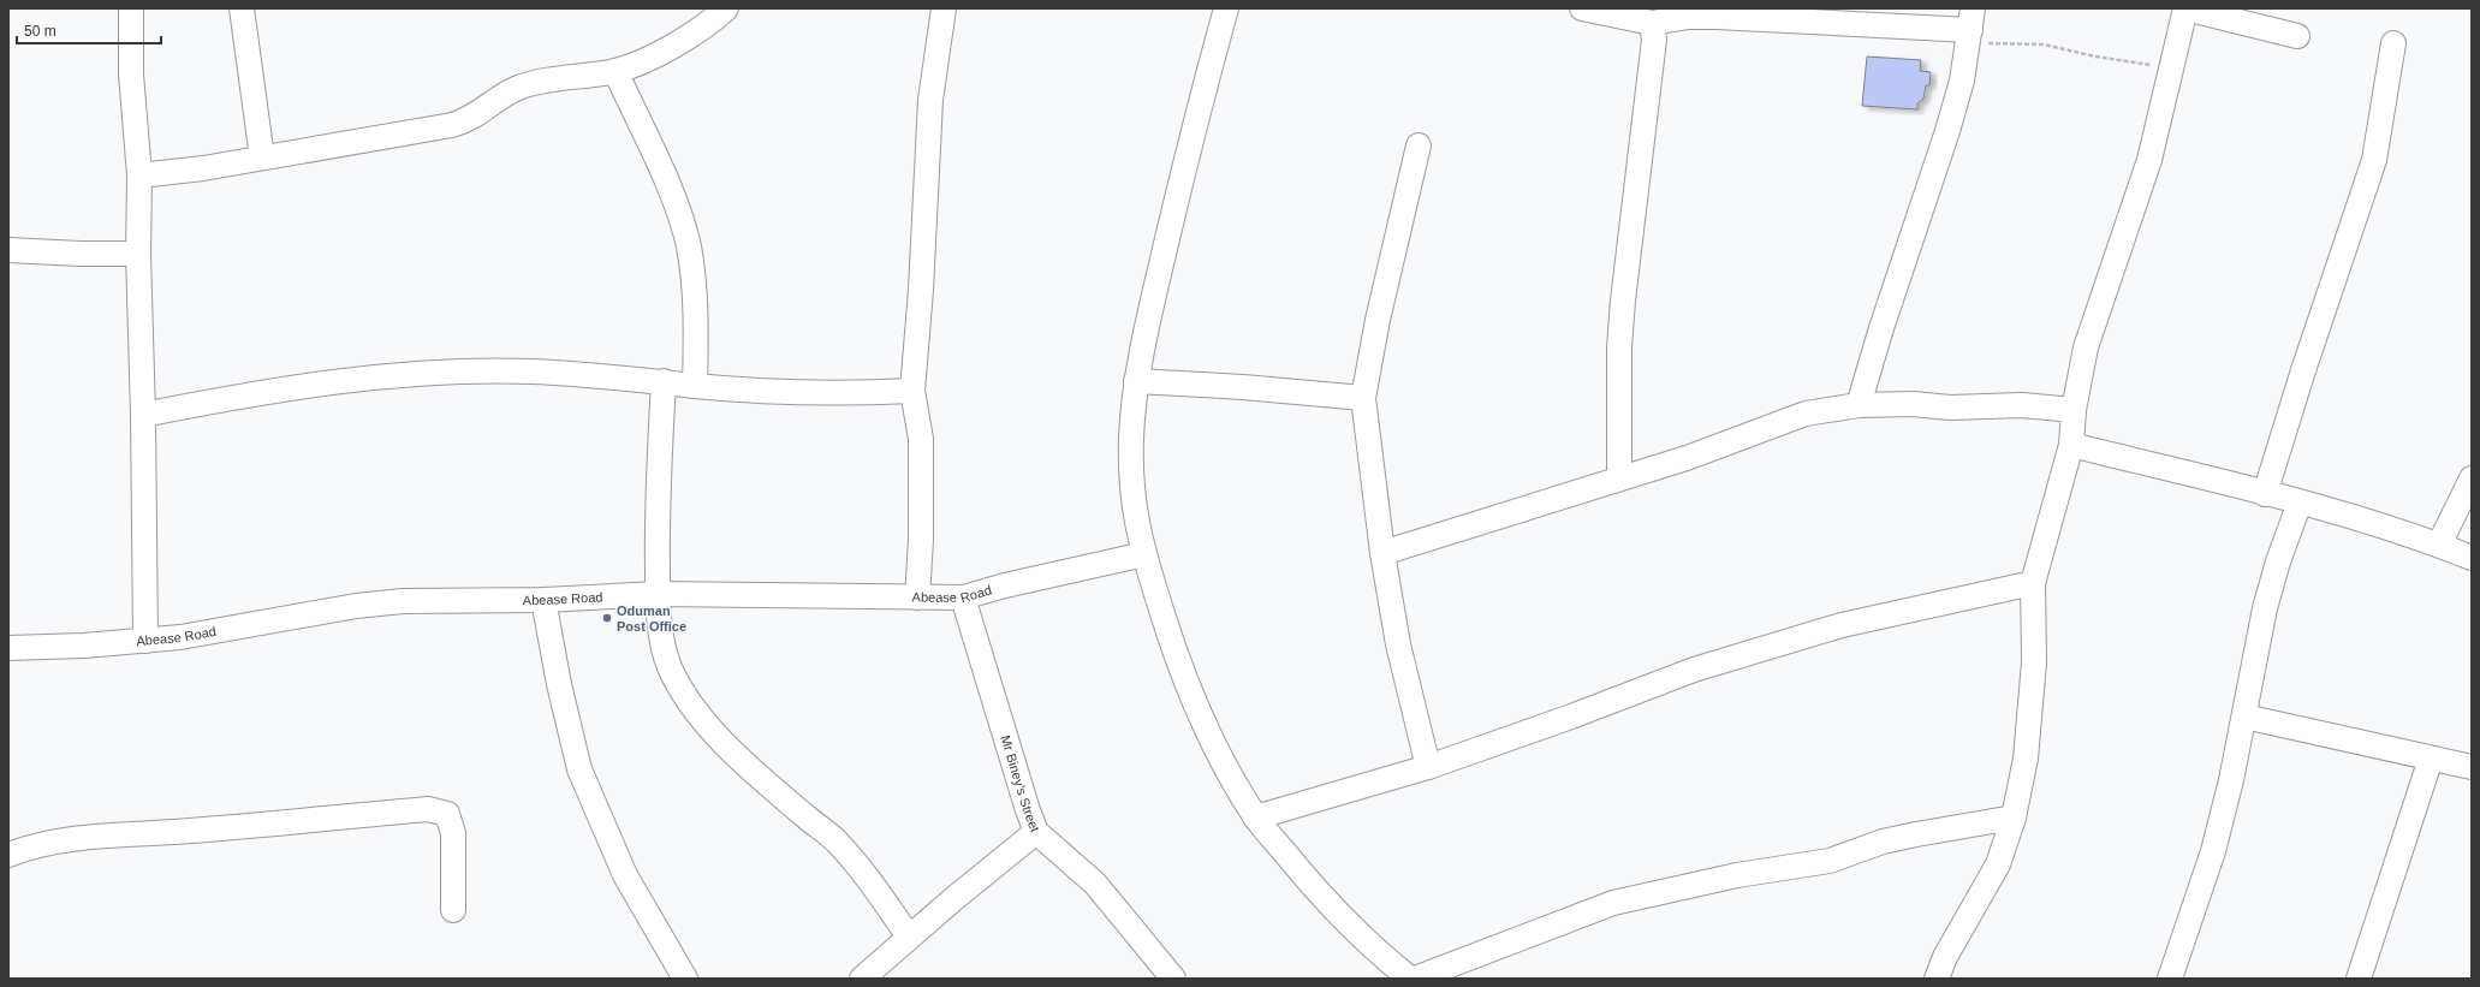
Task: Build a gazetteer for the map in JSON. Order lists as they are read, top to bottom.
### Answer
{
  "streets": {
    "street": ["Abease Road", "Mr Biney’s Street"]
  },
  "crossings": [
    ["Abease Road", "Mr Biney’s Street"]
  ],
  "places": ["Oduman Post Office"],
  "scale_bar": "50 m"
}
